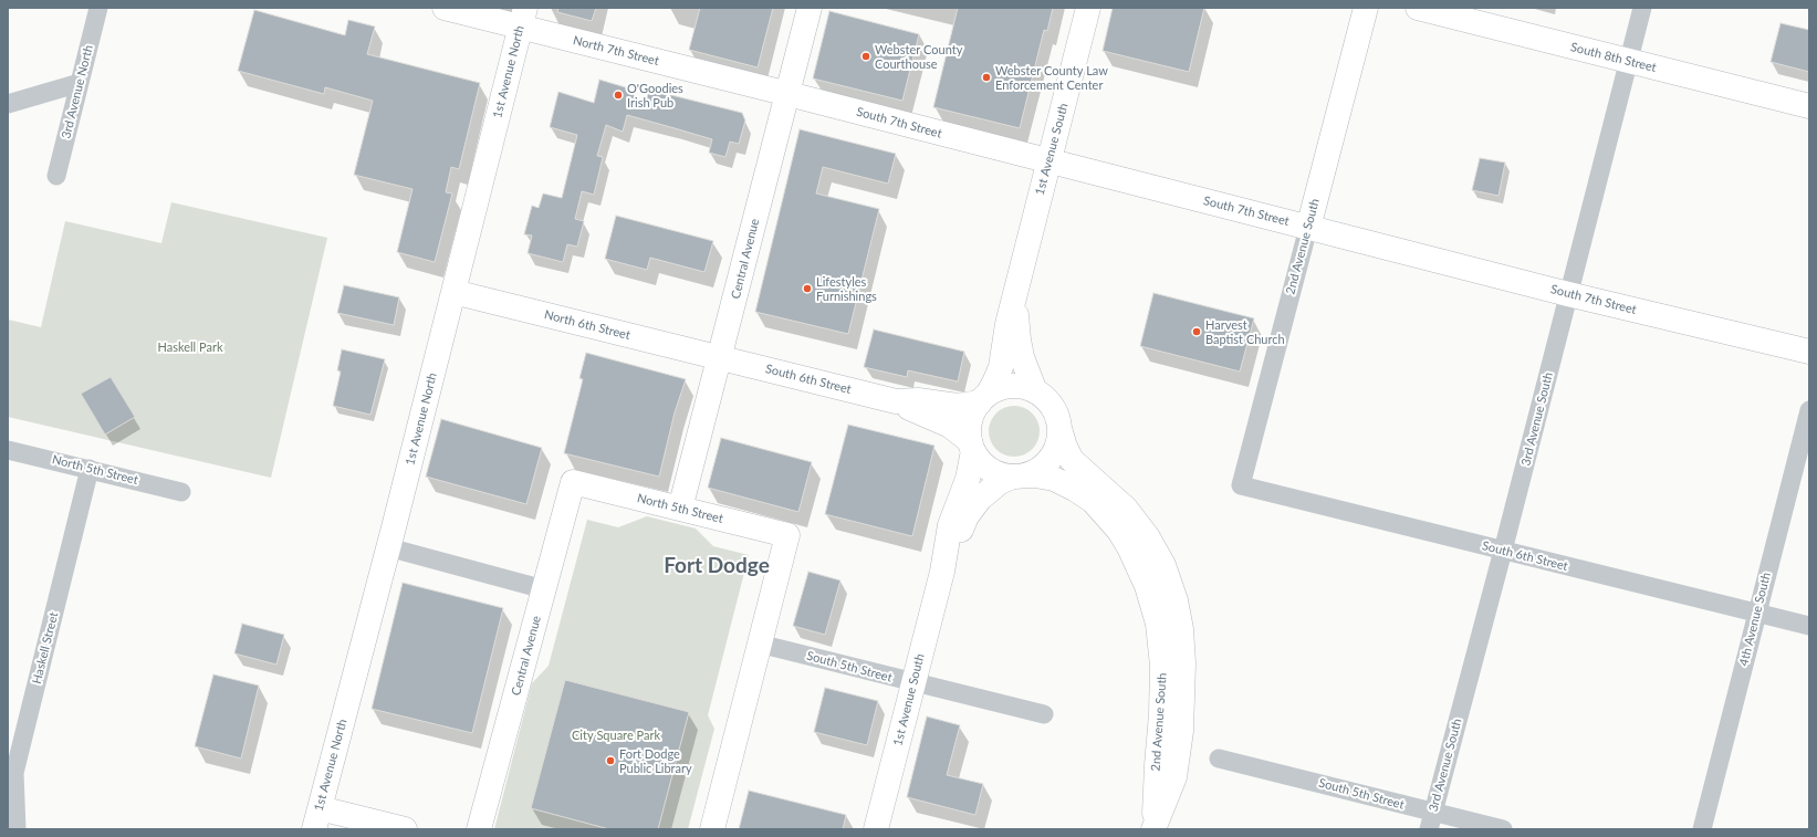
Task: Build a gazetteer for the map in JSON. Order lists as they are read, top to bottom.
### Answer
{
  "streets": {
    "main road": [
      "North 7th Street",
      "South 8th Street",
      "1st Avenue North",
      "South 7th Street",
      "1st Avenue South",
      "2nd Avenue South",
      "Central Avenue",
      "North 6th Street",
      "South 6th Street",
      "North 5th Street"
    ],
    "street": [
      "3rd Avenue North",
      "3rd Avenue South",
      "4th Avenue South",
      "Haskell Street",
      "South 5th Street"
    ]
  },
  "crossings": [
    ["North 7th Street", "1st Avenue North"],
    ["North 7th Street", "South 7th Street"],
    ["North 7th Street", "Central Avenue"],
    ["South 8th Street", "3rd Avenue South"],
    ["1st Avenue North", "North 6th Street"],
    ["South 7th Street", "1st Avenue South"],
    ["South 7th Street", "2nd Avenue South"],
    ["South 7th Street", "Central Avenue"],
    ["South 7th Street", "3rd Avenue South"],
    ["1st Avenue South", "2nd Avenue South"],
    ["1st Avenue South", "South 6th Street"],
    ["1st Avenue South", "South 5th Street"],
    ["2nd Avenue South", "South 6th Street"],
    ["Central Avenue", "North 6th Street"],
    ["Central Avenue", "South 6th Street"],
    ["Central Avenue", "North 5th Street"],
    ["North 6th Street", "South 6th Street"],
    ["South 6th Street", "3rd Avenue South"],
    ["South 6th Street", "4th Avenue South"],
    ["3rd Avenue South", "South 5th Street"],
    ["North 5th Street", "Haskell Street"],
    ["North 5th Street", "South 5th Street"]
  ],
  "districts": ["Fort Dodge"],
  "parks": ["Haskell Park", "City Square Park"],
  "places": [
    "Webster County Courthouse",
    "Webster County Law Enforcement Center",
    "O'Goodies Irish Pub",
    "Lifestyles Furnishings",
    "Harvest Baptist Church",
    "Fort Dodge Public Library"
  ]
}
